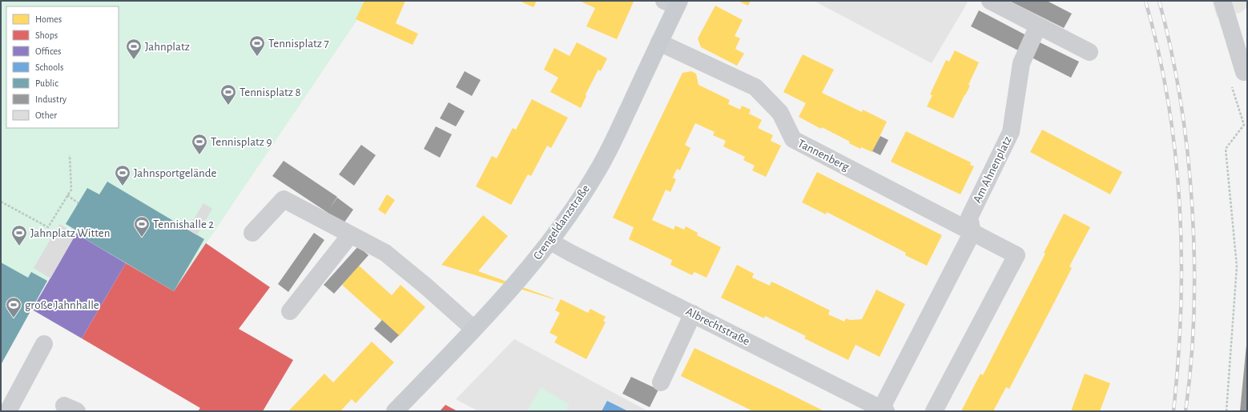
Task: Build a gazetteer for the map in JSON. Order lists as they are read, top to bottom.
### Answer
{
  "streets": {
    "main road": ["Crengeldanzstraße"],
    "street": ["Tannenberg", "Am Ahnenplatz", "Albrechtstraße"]
  },
  "crossings": [
    ["Tannenberg", "Am Ahnenplatz"],
    ["Tannenberg", "Crengeldanzstraße"],
    ["Crengeldanzstraße", "Albrechtstraße"]
  ],
  "places": {
    "sports": [
      "Tennisplatz 7",
      "Jahnplatz",
      "Tennisplatz 8",
      "Tennisplatz 9",
      "Jahnsportgelände",
      "Tennishalle 2",
      "Jahnplatz Witten",
      "große Jahnhalle"
    ]
  },
  "legend": [
    "Homes",
    "Shops",
    "Offices",
    "Schools",
    "Public",
    "Industry",
    "Other"
  ]
}
